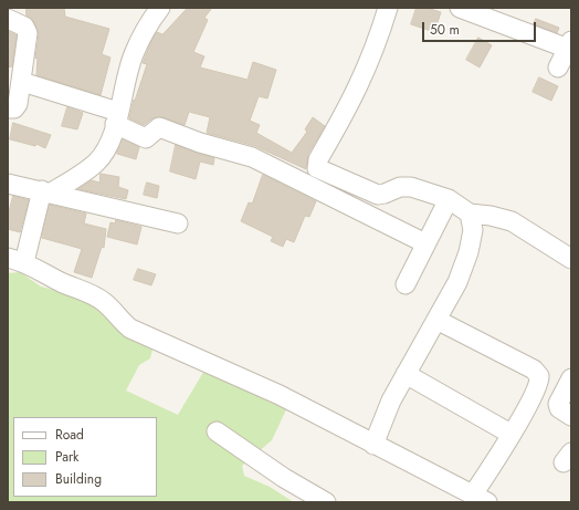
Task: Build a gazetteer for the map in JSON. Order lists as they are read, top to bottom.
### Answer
{
  "legend": ["Road", "Park", "Building"],
  "scale_bar": "50 m"
}
